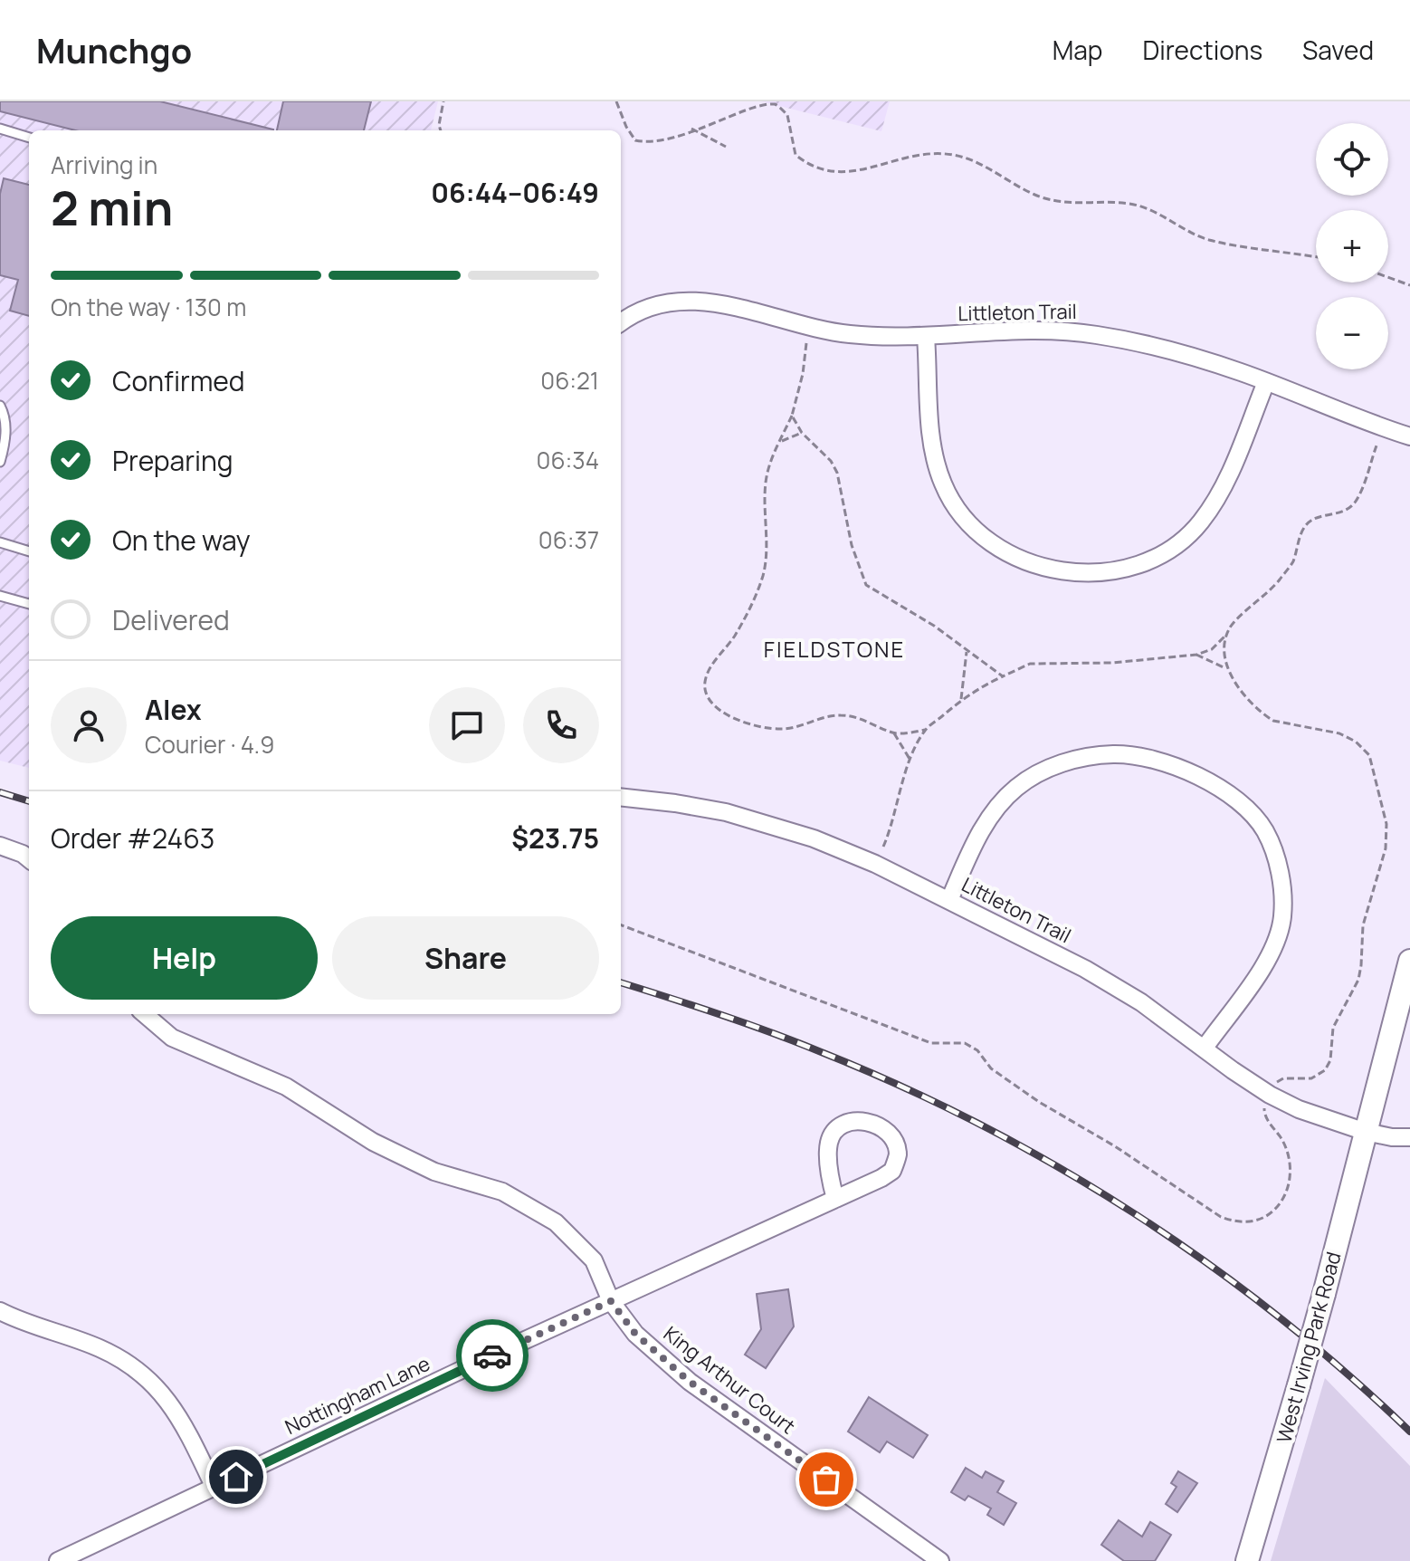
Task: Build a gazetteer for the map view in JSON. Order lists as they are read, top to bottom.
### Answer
{
  "streets": {
    "main road": ["West Irving Park Road"],
    "street": ["Littleton Trail", "King Arthur Court", "Nottingham Lane"]
  },
  "crossings": [
    ["Littleton Trail", "West Irving Park Road"],
    ["King Arthur Court", "Nottingham Lane"]
  ],
  "districts": ["FIELDSTONE"],
  "page": {
    "header": "Munchgo",
    "nav": ["Map", "Directions", "Saved"],
    "map_buttons": ["+", "−"],
    "heading": ["2 min", "Arriving in", "06:44–06:49"],
    "panel": [
      "Alex",
      "Courier · 4.9",
      "Order #2463",
      "$23.75"
    ],
    "bar": "On the way · 130 m",
    "list": [
      ["Confirmed", "06:21"],
      ["Preparing", "06:34"],
      ["On the way", "06:37"],
      "Delivered"
    ],
    "buttons": ["Help", "Share"]
  }
}
